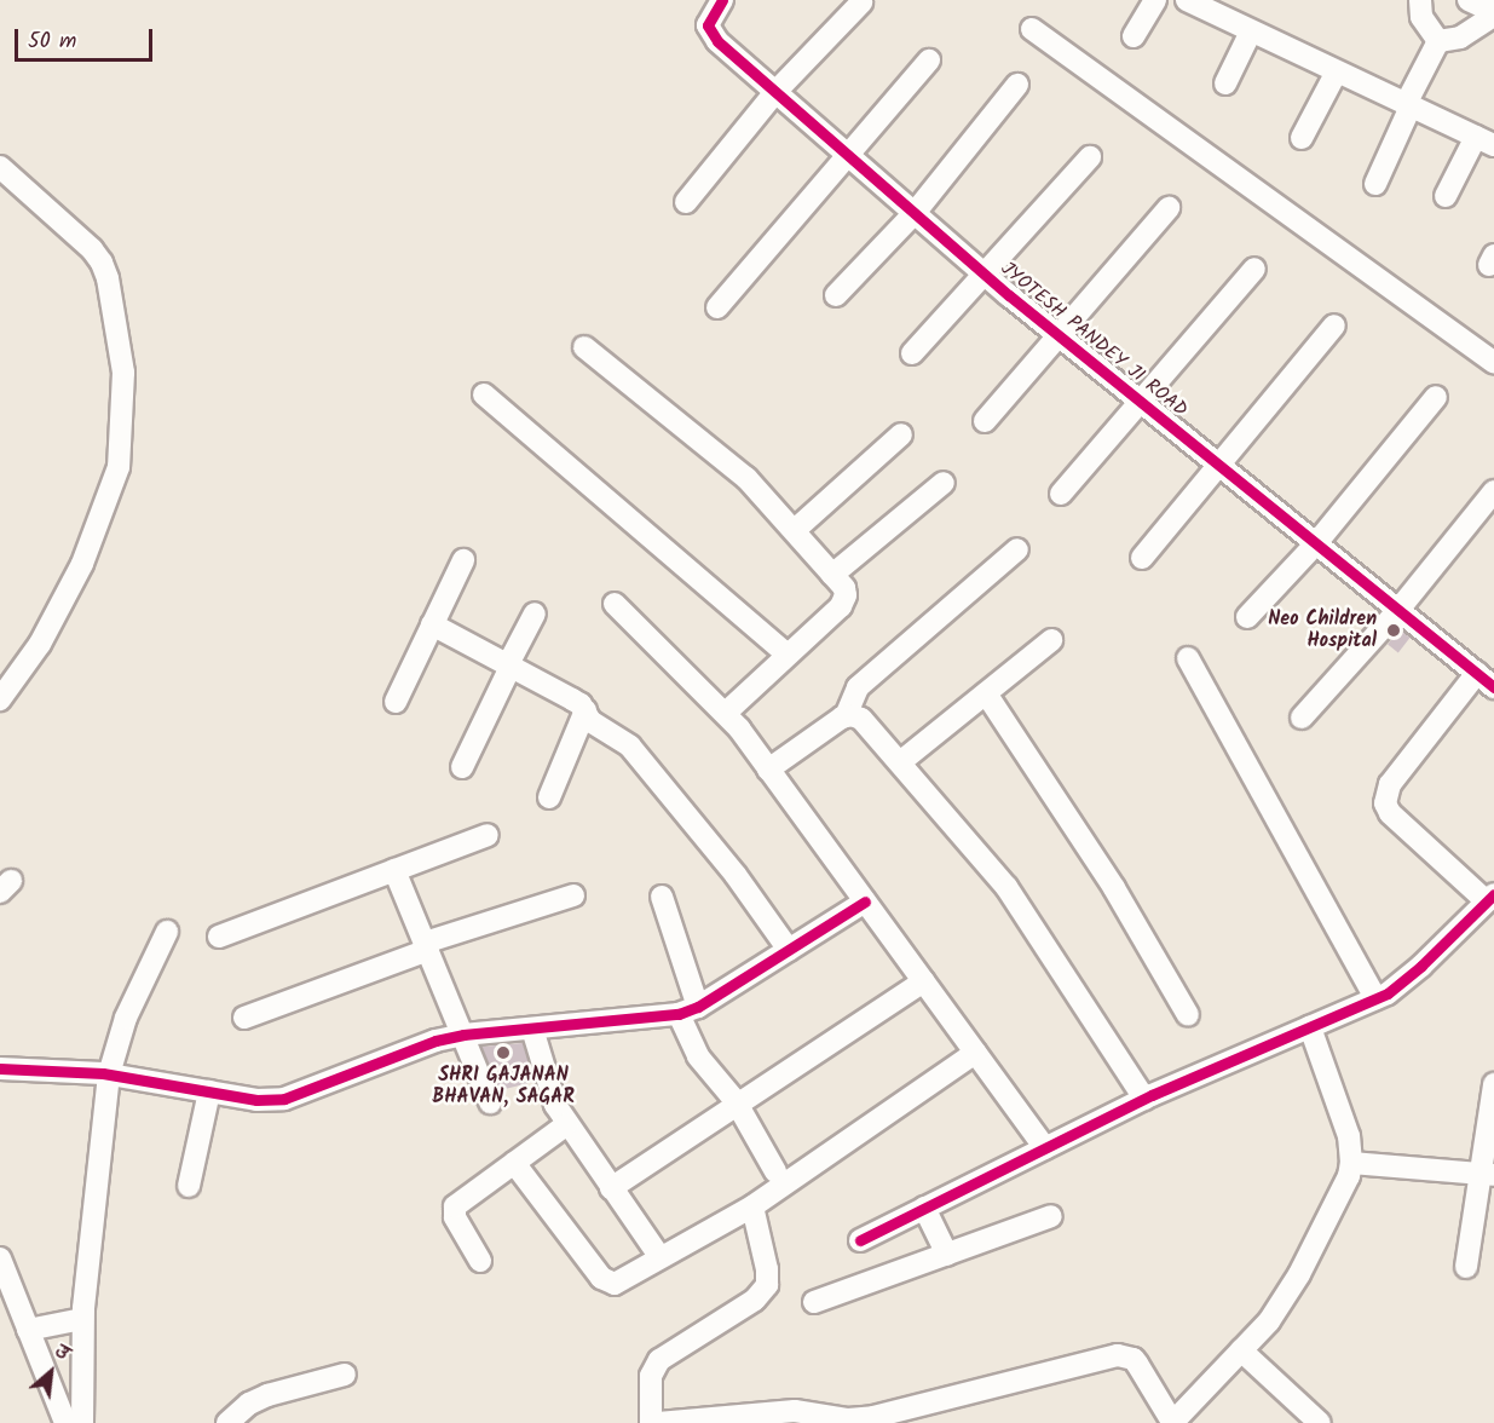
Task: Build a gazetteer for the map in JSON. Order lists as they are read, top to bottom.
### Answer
{
  "streets": {
    "street": ["JYOTESH PANDEY JI ROAD"]
  },
  "places": ["Neo Children Hospital", "SHRI GAJANAN BHAVAN, SAGAR"],
  "scale_bar": "50 m",
  "north": "top right"
}
